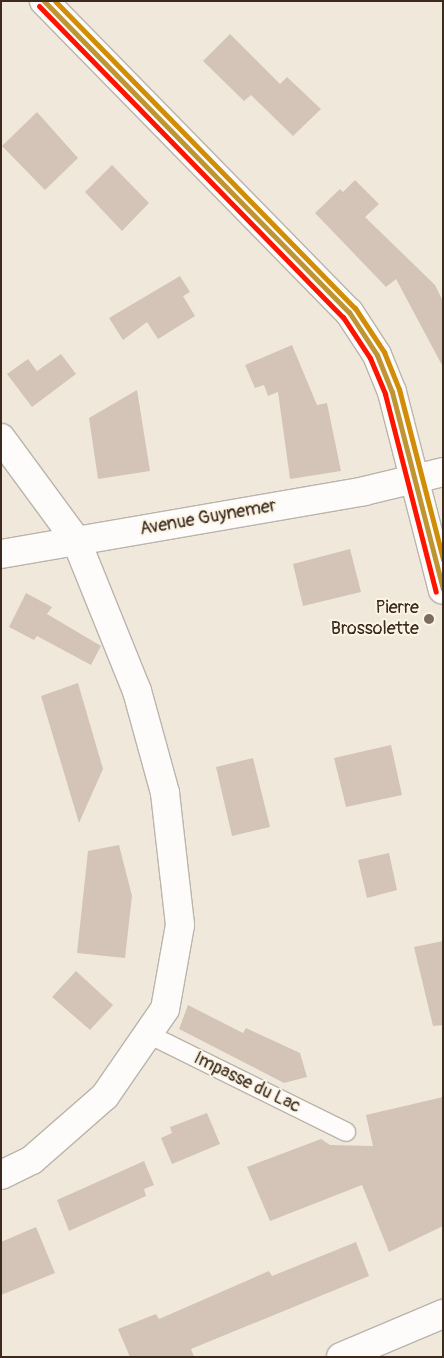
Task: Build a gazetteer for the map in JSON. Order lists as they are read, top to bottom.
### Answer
{
  "streets": {
    "street": ["Avenue Guynemer"],
    "lane": ["Impasse du Lac"]
  },
  "places": ["Pierre Brossolette"]
}
